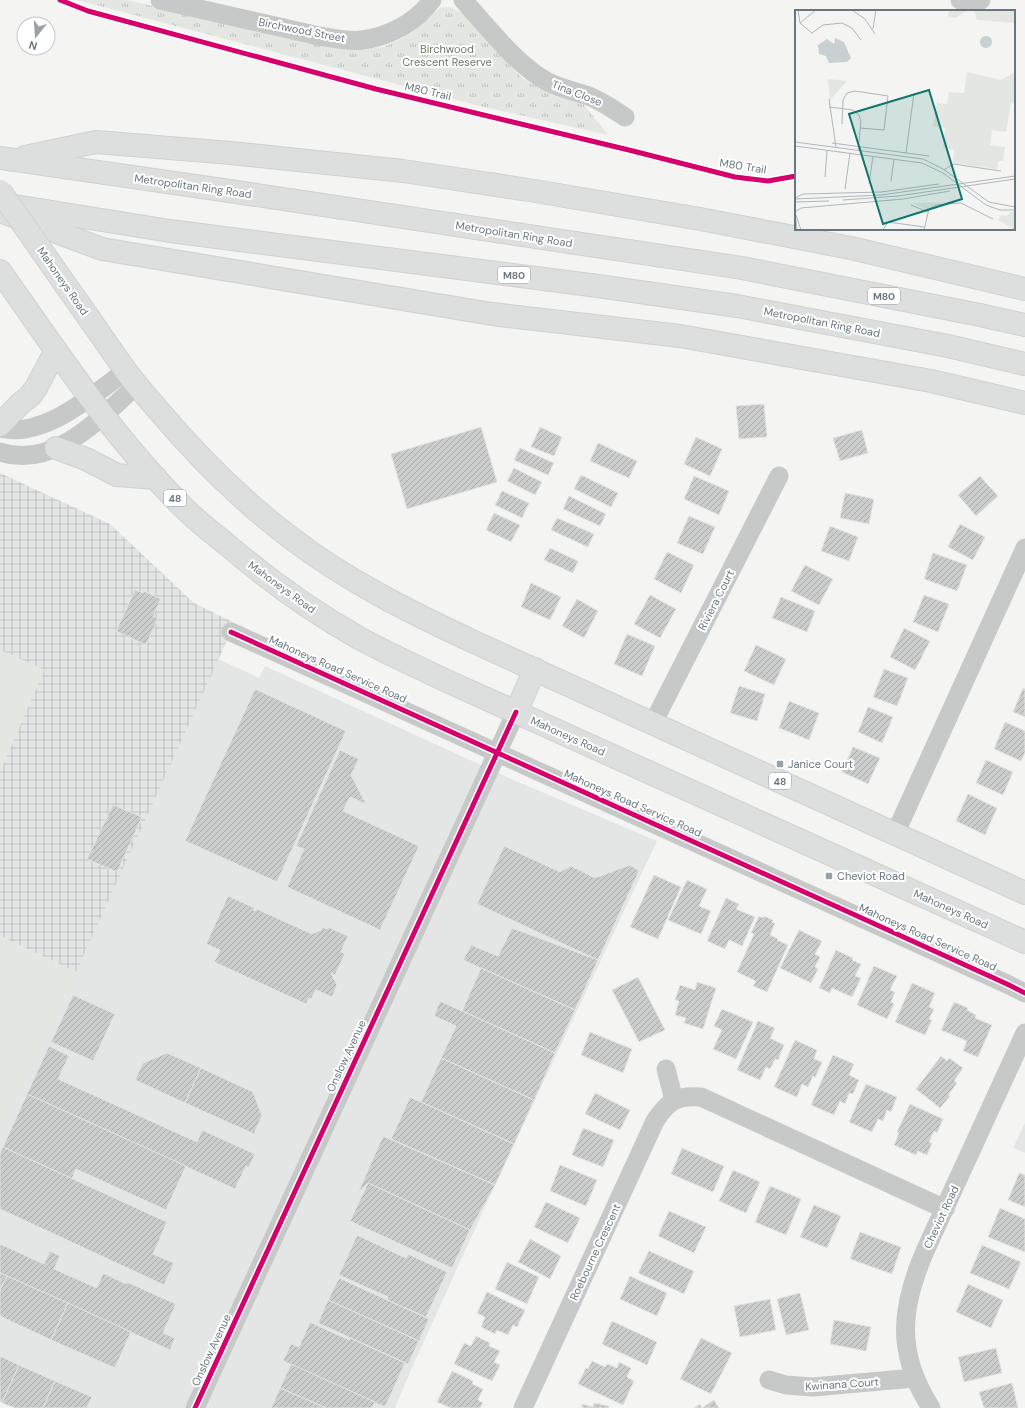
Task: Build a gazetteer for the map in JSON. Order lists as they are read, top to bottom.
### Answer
{
  "streets": {
    "main road": [
      "Metropolitan Ring Road",
      "M80",
      "Mahoneys Road",
      "48",
      "Onslow Avenue"
    ],
    "street": [
      "Birchwood Street",
      "Tina Close",
      "Riviera Court",
      "Mahoneys Road Service Road",
      "Cheviot Road",
      "Roebourne Crescent",
      "Kwinana Court"
    ],
    "cycle path": ["M80 Trail"]
  },
  "crossings": [
    ["Mahoneys Road", "Riviera Court"],
    ["Mahoneys Road", "Onslow Avenue"],
    ["Mahoneys Road Service Road", "Onslow Avenue"],
    ["Cheviot Road", "Kwinana Court"]
  ],
  "parks": ["Birchwood Crescent Reserve"],
  "places": {
    "transit": ["Janice Court", "Cheviot Road"]
  },
  "north": "bottom"
}
